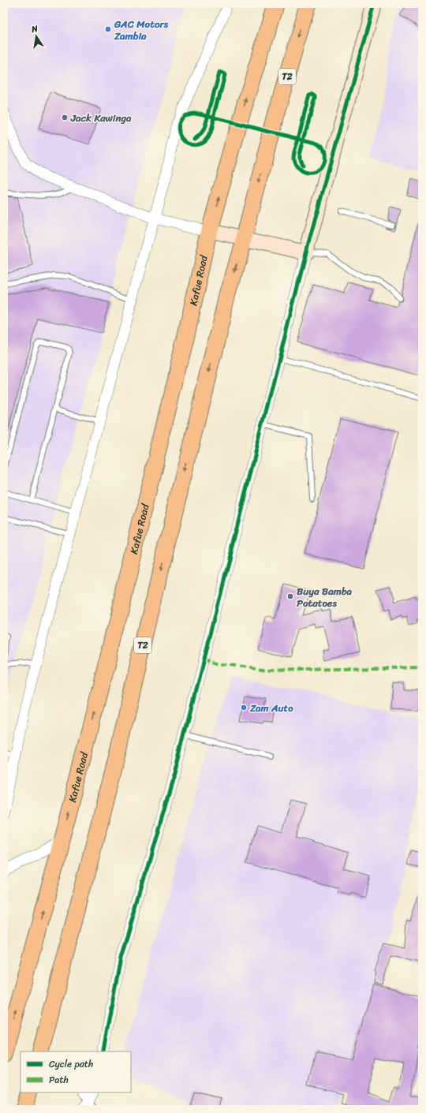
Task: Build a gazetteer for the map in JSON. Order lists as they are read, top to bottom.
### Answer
{
  "streets": {
    "main road": ["T2", "Kafue Road"]
  },
  "places": [
    "GAC Motors Zambia",
    "Jack Kawinga",
    "Buya Bamba Potatoes",
    "Zam Auto"
  ],
  "legend": ["Cycle path", "Path"],
  "north": "top"
}
